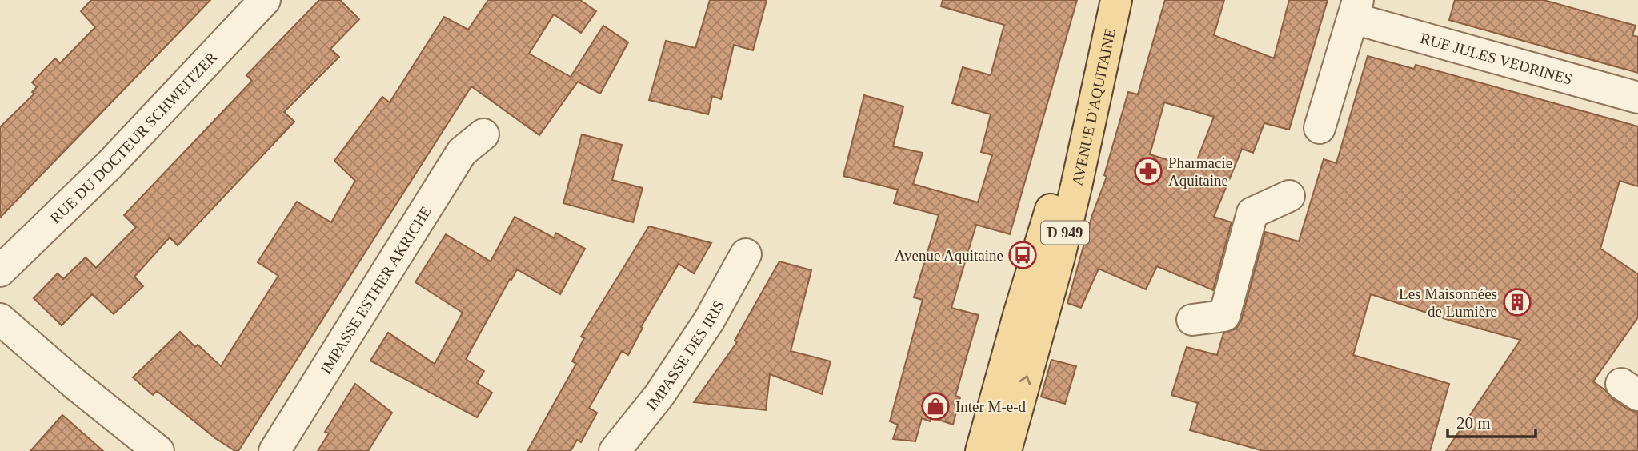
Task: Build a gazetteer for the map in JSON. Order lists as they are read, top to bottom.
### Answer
{
  "streets": {
    "main road": ["AVENUE D'AQUITAINE", "D 949"],
    "street": [
      "RUE JULES VEDRINES",
      "RUE DU DOCTEUR SCHWEITZER",
      "IMPASSE ESTHER AKRICHE",
      "IMPASSE DES IRIS"
    ]
  },
  "places": {
    "pharmacy": ["Pharmacie Aquitaine"],
    "bus stop": ["Avenue Aquitaine"],
    "building": ["Les Maisonnées de Lumière"],
    "shop": ["Inter M-e-d"]
  },
  "scale_bar": "20 m"
}
